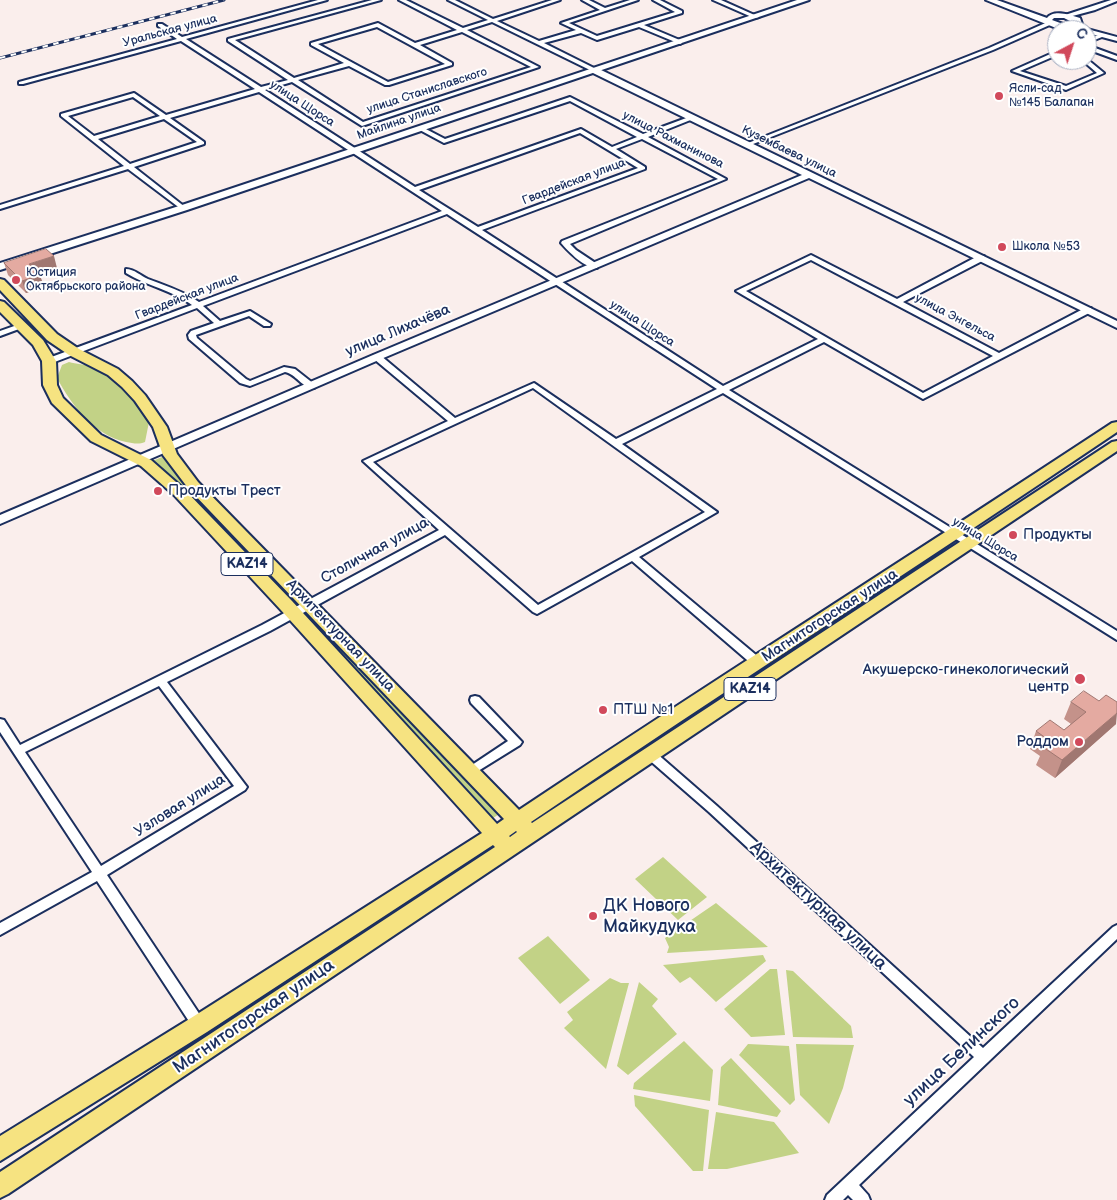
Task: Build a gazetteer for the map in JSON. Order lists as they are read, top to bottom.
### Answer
{
  "streets": {
    "main road": [
      "Майлина улица",
      "KAZ14",
      "Магнитогорская улица",
      "Архитектурная улица"
    ],
    "street": [
      "Уральская улица",
      "улица Станиславского",
      "улица Щорса",
      "улица Рахманинова",
      "Кузембаева улица",
      "Гвардейская улица",
      "улица Энгельса",
      "улица Лихачёва",
      "Столичная улица",
      "Узловая улица",
      "улица Белинского"
    ]
  },
  "crossings": [
    ["Уральская улица", "улица Щорса"],
    ["улица Щорса", "Майлина улица"],
    ["улица Щорса", "Гвардейская улица"],
    ["улица Щорса", "улица Лихачёва"],
    ["улица Щорса", "Магнитогорская улица"],
    ["Майлина улица", "улица Рахманинова"],
    ["Майлина улица", "Кузембаева улица"],
    ["улица Рахманинова", "улица Лихачёва"],
    ["Кузембаева улица", "улица Энгельса"],
    ["Кузембаева улица", "улица Лихачёва"],
    ["Гвардейская улица", "Архитектурная улица"],
    ["улица Лихачёва", "Архитектурная улица"],
    ["Столичная улица", "Архитектурная улица"],
    ["Магнитогорская улица", "Архитектурная улица"],
    ["Архитектурная улица", "улица Белинского"]
  ],
  "places": [
    "Ясли-сад №145 Балапан",
    "Школа №53",
    "Юстиция Октябрьского района",
    "Продукты Трест",
    "Продукты",
    "Акушерско-гинекологический центр",
    "ПТШ №1",
    "Роддом",
    "ДК Нового Майкудука"
  ],
  "north": "top right"
}
